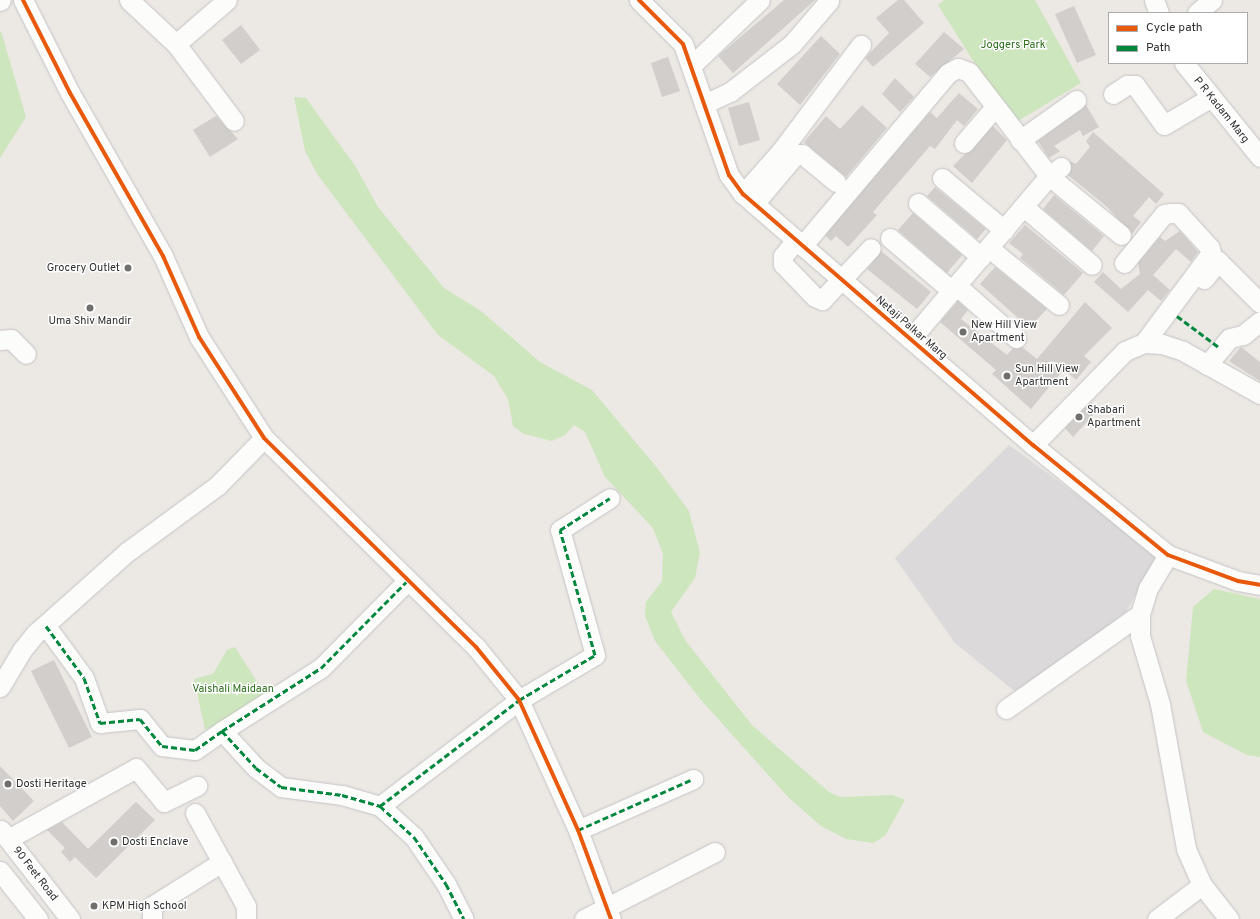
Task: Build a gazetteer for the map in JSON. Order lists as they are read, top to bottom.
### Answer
{
  "streets": {
    "street": ["P R Kadam Marg", "Netaji Palkar Marg", "90 Feet Road"]
  },
  "parks": ["Joggers Park", "Vaishali Maidaan"],
  "places": [
    "Grocery Outlet",
    "Uma Shiv Mandir",
    "New Hill View Apartment",
    "Sun Hill View Apartment",
    "Shabari Apartment",
    "Dosti Heritage",
    "Dosti Enclave",
    "KPM High School"
  ],
  "legend": ["Cycle path", "Path"]
}
